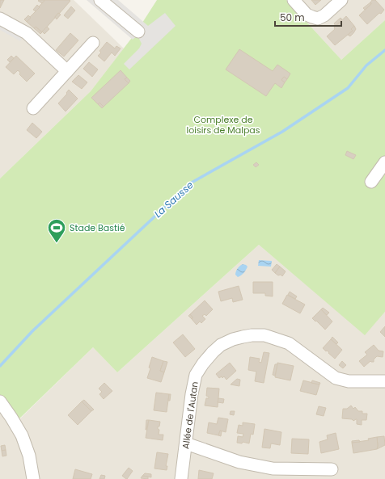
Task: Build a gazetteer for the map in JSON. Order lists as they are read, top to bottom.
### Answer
{
  "streets": {
    "street": ["Allée de l'Autan"]
  },
  "water": ["La Sausse"],
  "parks": ["Complexe de loisirs de Malpas"],
  "places": {
    "sports": ["Stade Bastié"]
  },
  "scale_bar": "50 m"
}
